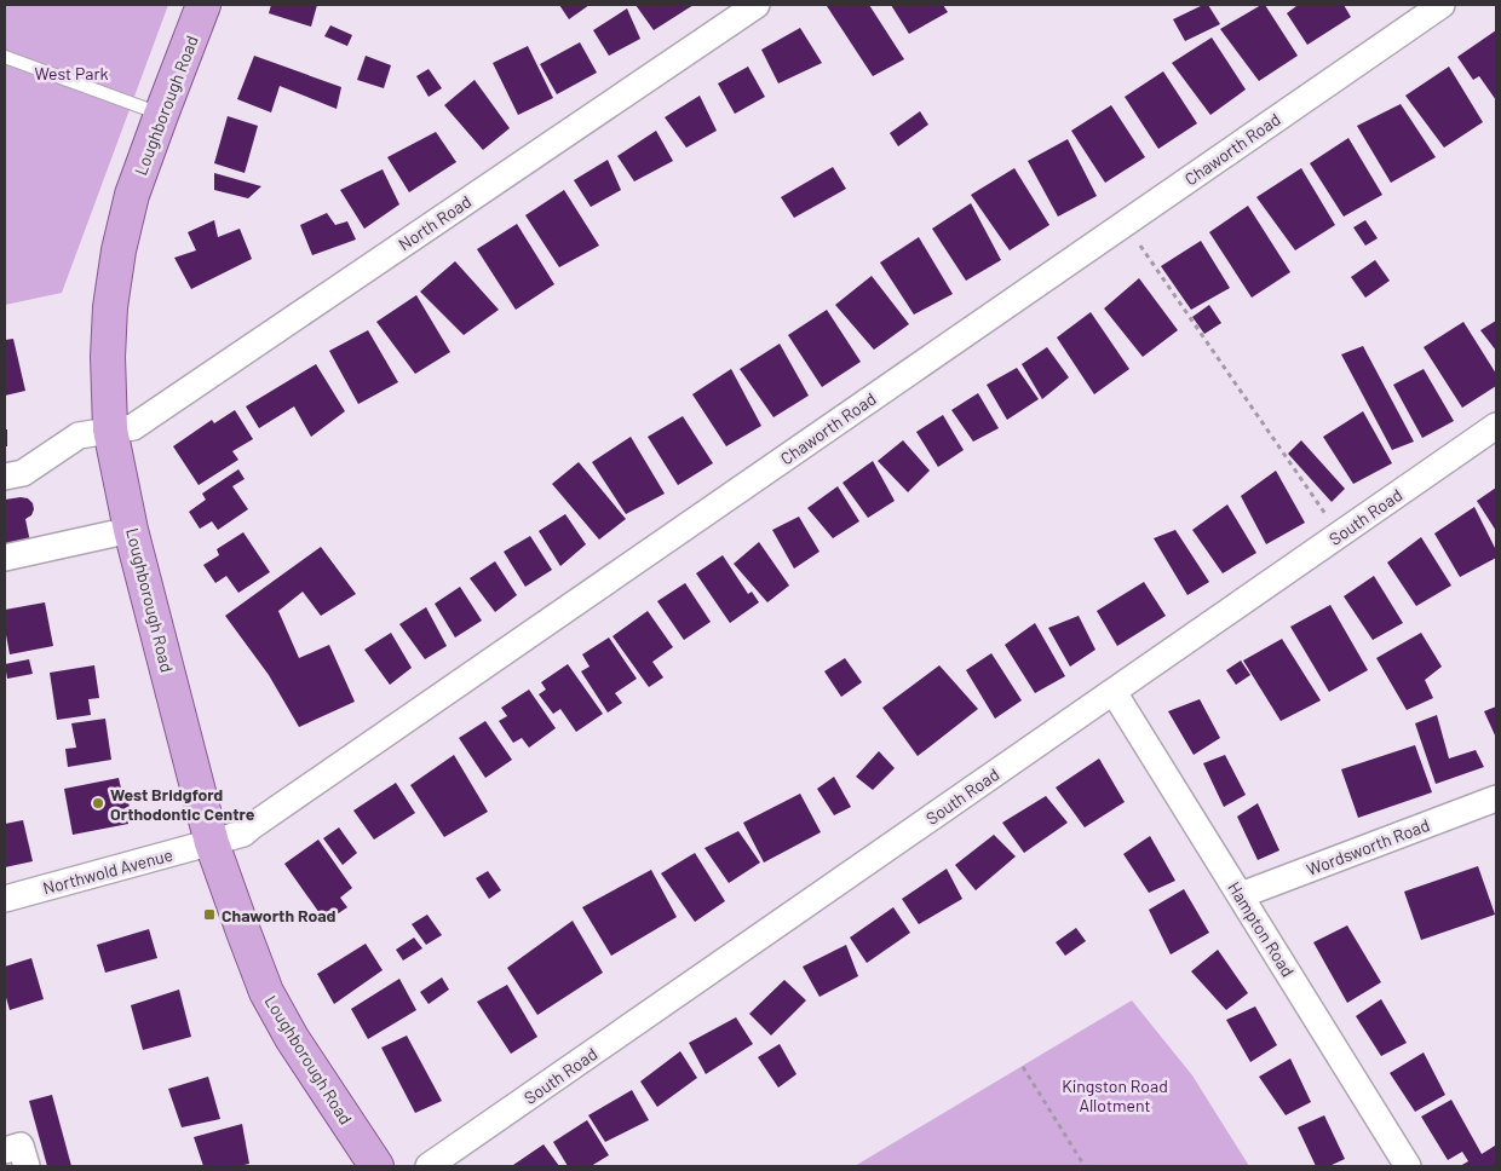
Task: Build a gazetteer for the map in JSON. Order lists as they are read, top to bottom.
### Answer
{
  "streets": {
    "main road": ["Loughborough Road"],
    "street": [
      "Chaworth Road",
      "North Road",
      "South Road",
      "Wordsworth Road",
      "Northwold Avenue",
      "Hampton Road"
    ]
  },
  "crossings": [
    ["Loughborough Road", "Chaworth Road"],
    ["Loughborough Road", "North Road"],
    ["Loughborough Road", "Northwold Avenue"],
    ["Chaworth Road", "Northwold Avenue"],
    ["South Road", "Hampton Road"],
    ["Wordsworth Road", "Hampton Road"]
  ],
  "parks": ["West Park", "Kingston Road Allotment"],
  "places": {
    "other": ["West Bridgford Orthodontic Centre"],
    "transit": ["Chaworth Road"]
  }
}
